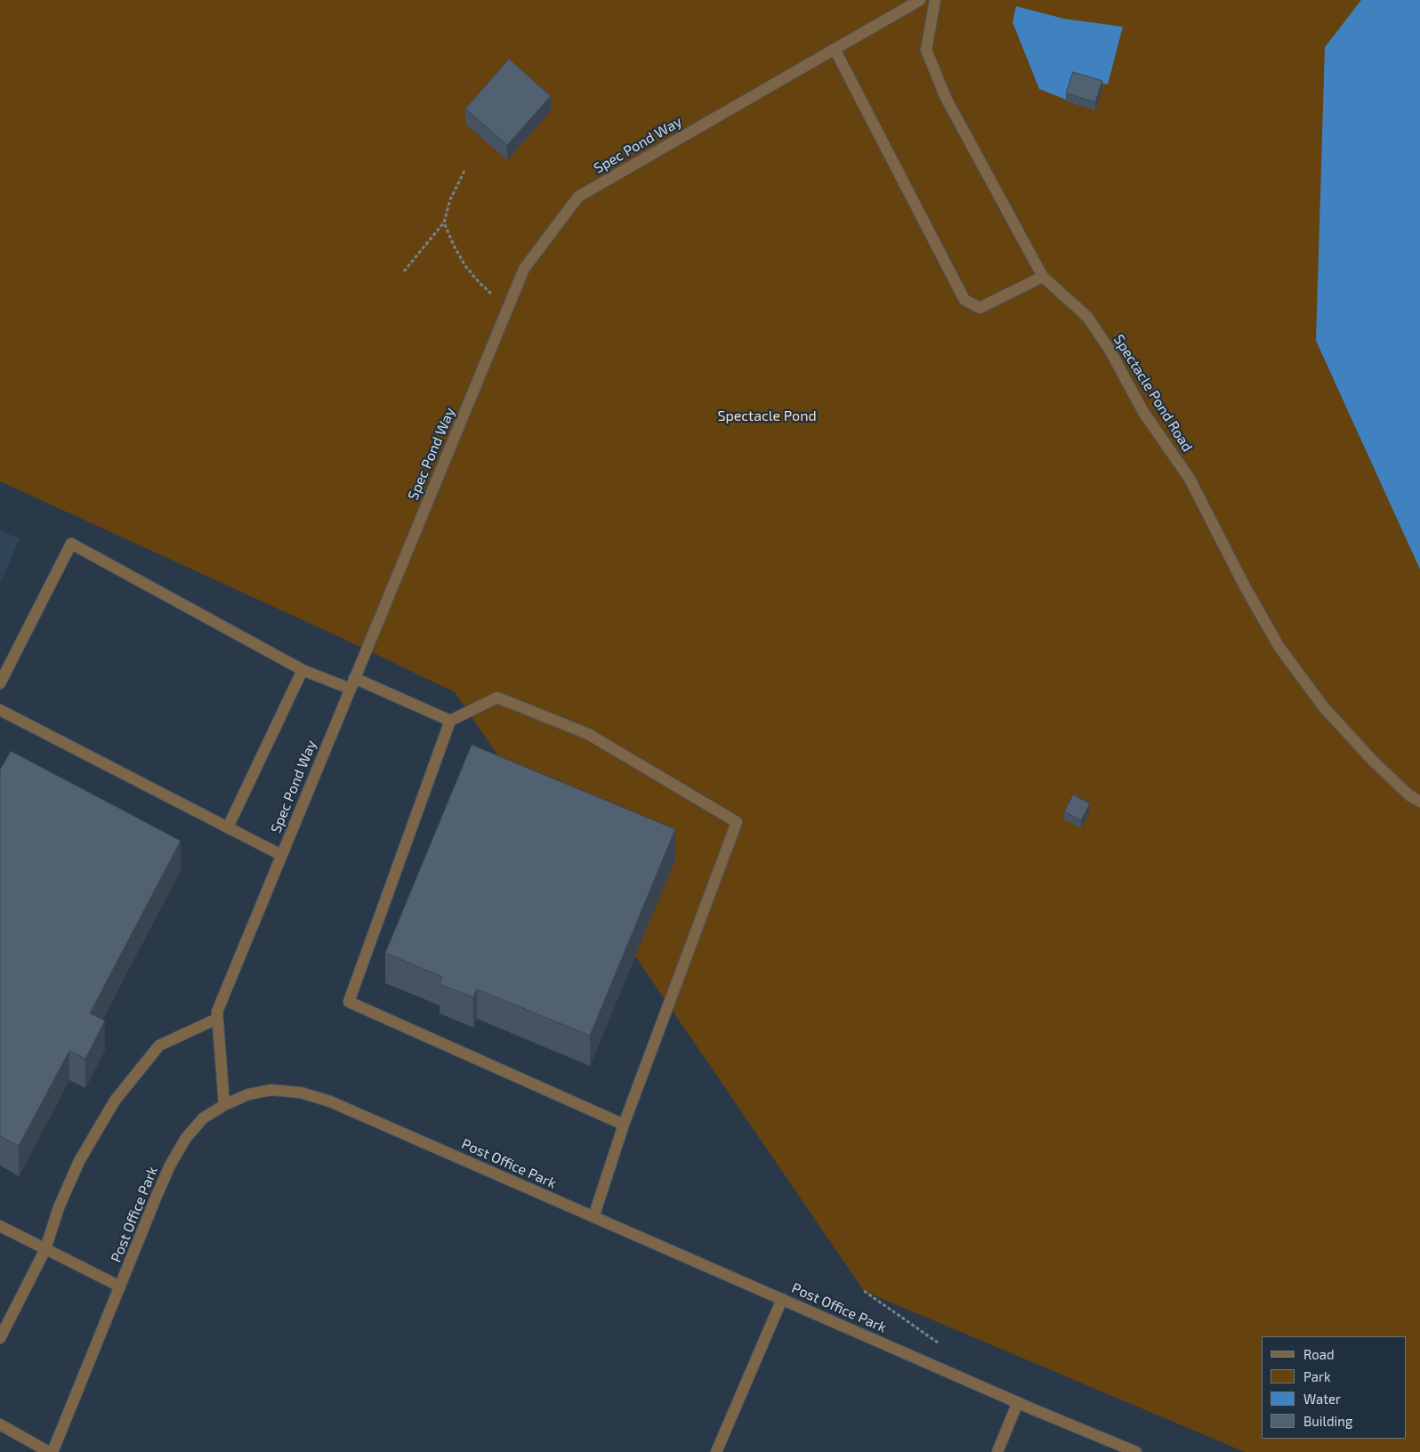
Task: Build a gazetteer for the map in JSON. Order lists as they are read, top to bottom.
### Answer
{
  "streets": {
    "street": ["Spec Pond Way", "Spectacle Pond Road", "Post Office Park"]
  },
  "crossings": [
    ["Spec Pond Way", "Post Office Park"]
  ],
  "parks": ["Spectacle Pond"],
  "legend": [
    "Road",
    "Park",
    "Water",
    "Building"
  ]
}
